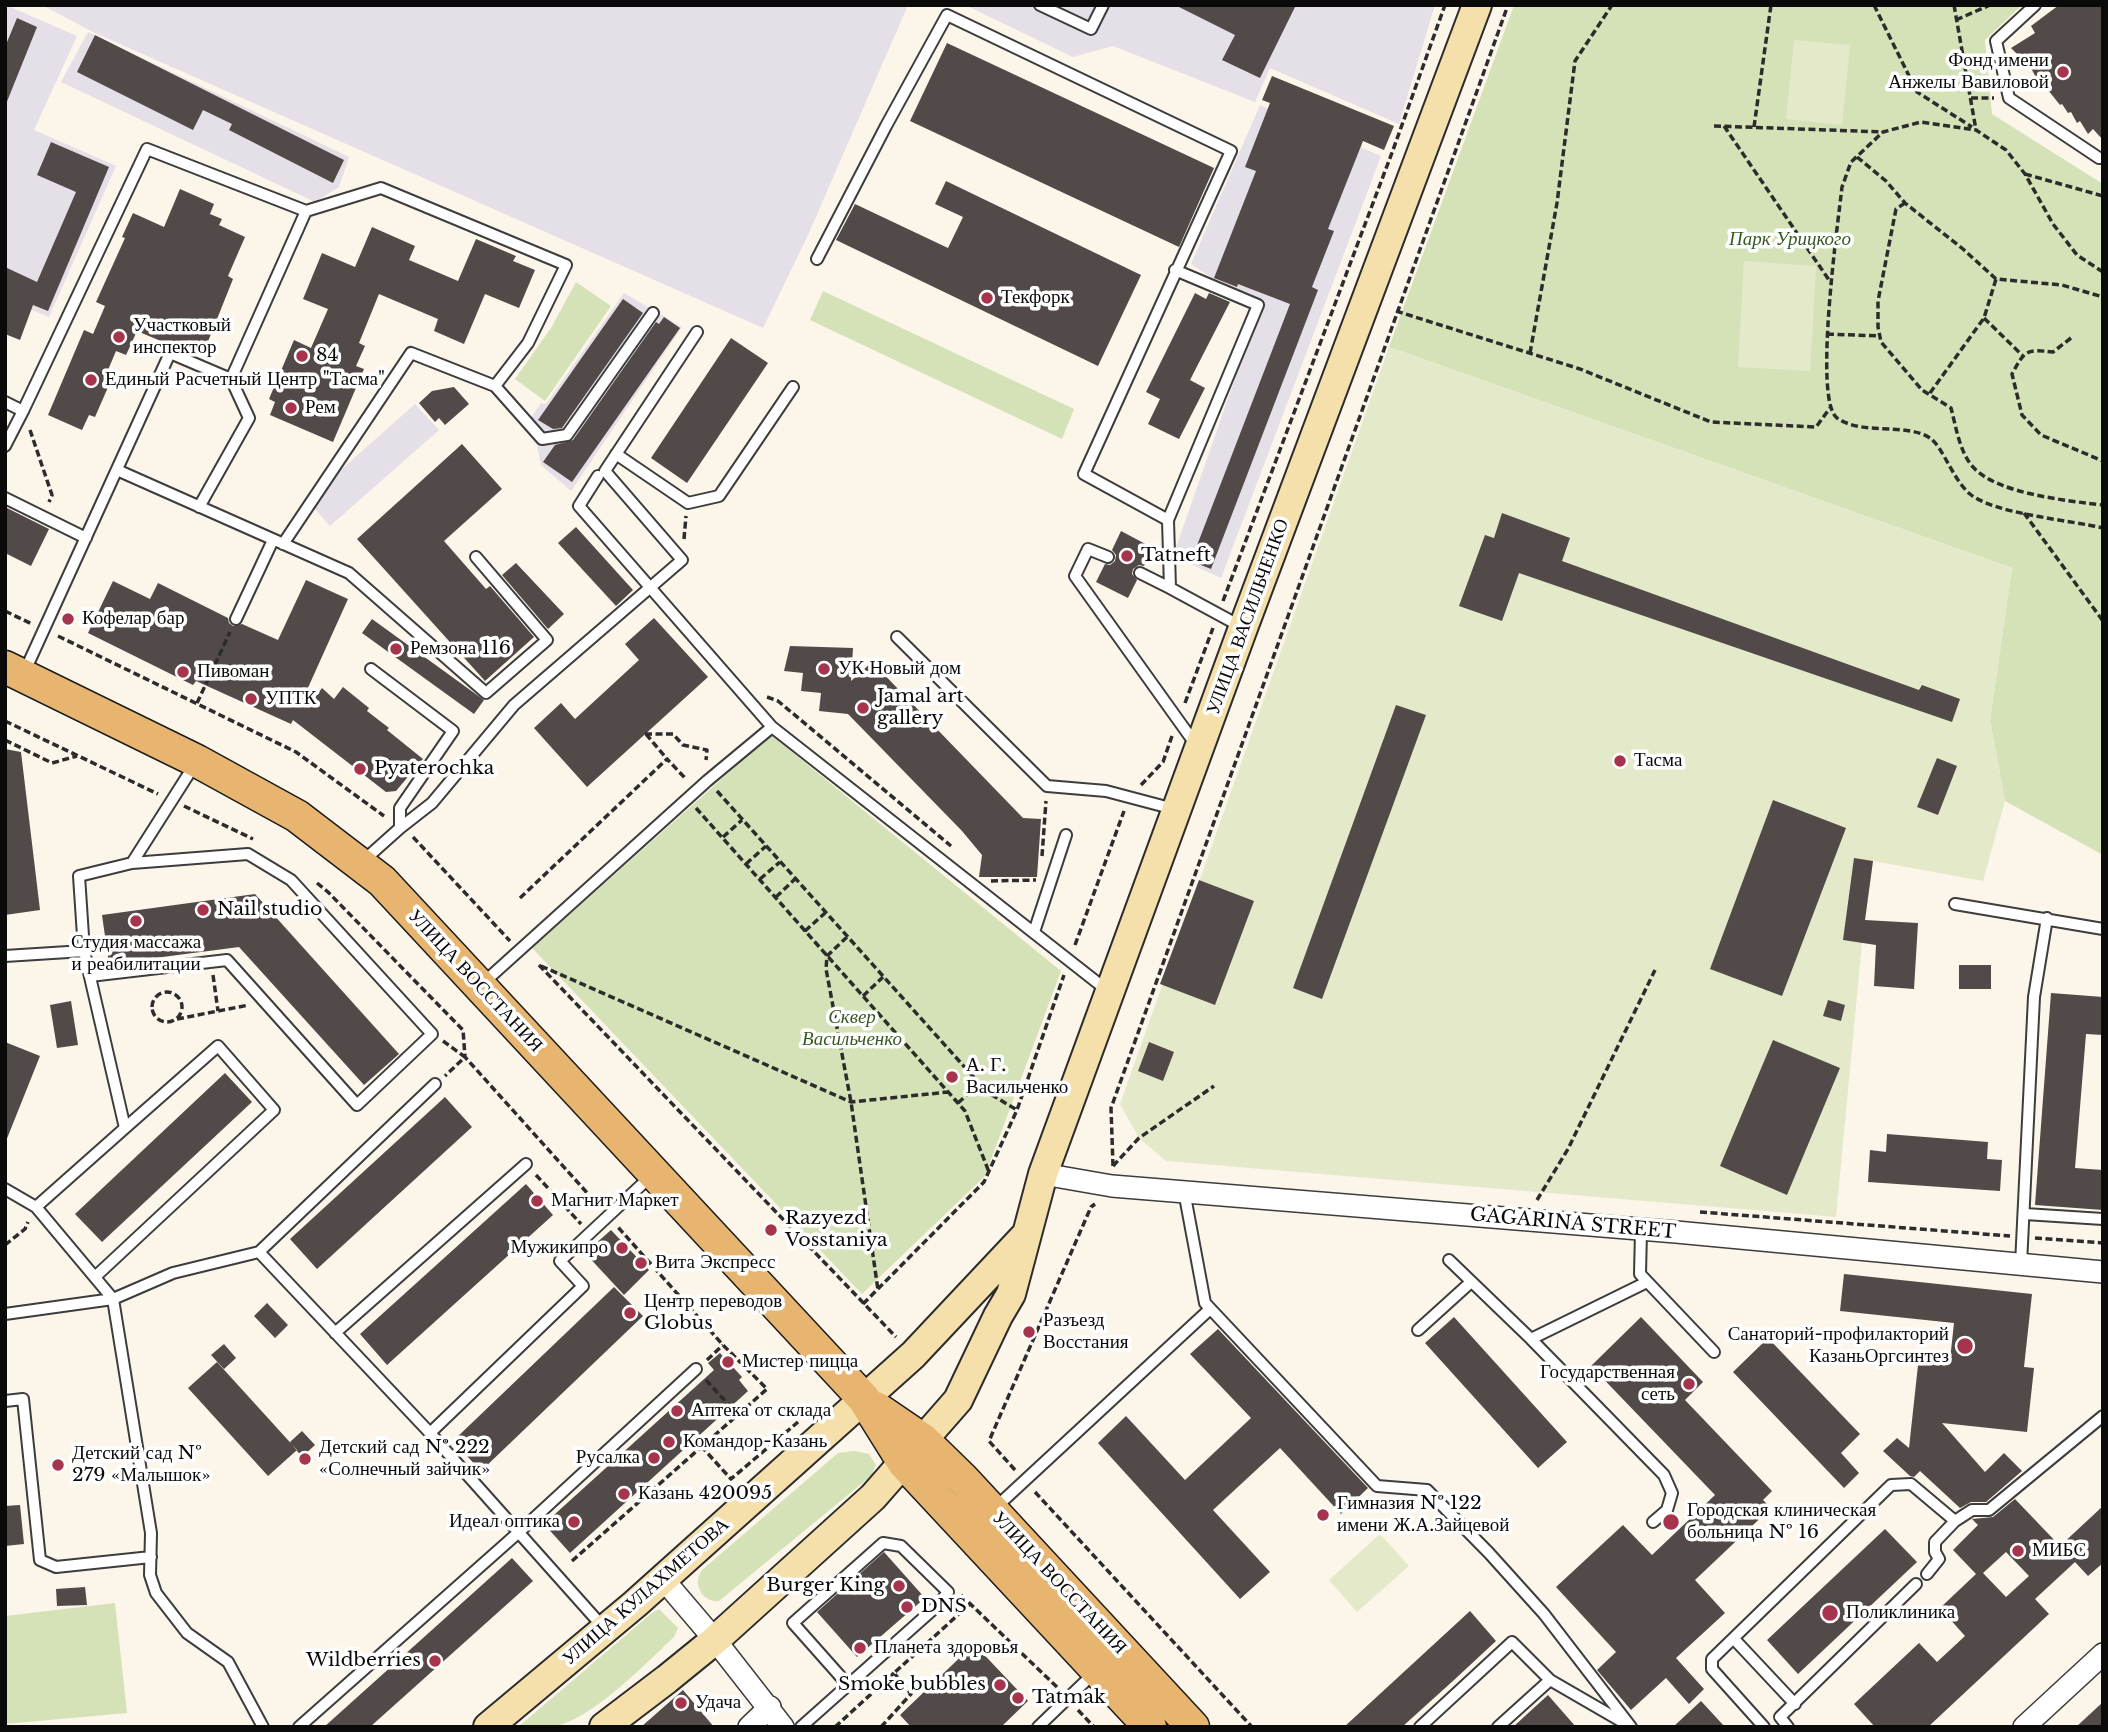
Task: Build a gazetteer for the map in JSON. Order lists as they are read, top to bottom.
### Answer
{
  "streets": {
    "main road": ["УЛИЦА ВАСИЛЬЧЕНКО", "УЛИЦА ВОССТАНИЯ", "УЛИЦА КУЛАХМЕТОВА"],
    "street": ["GAGARINA STREET"]
  },
  "crossings": [
    ["УЛИЦА ВАСИЛЬЧЕНКО", "УЛИЦА ВОССТАНИЯ"],
    ["УЛИЦА ВАСИЛЬЧЕНКО", "GAGARINA STREET"],
    ["УЛИЦА ВАСИЛЬЧЕНКО", "УЛИЦА КУЛАХМЕТОВА"],
    ["УЛИЦА ВОССТАНИЯ", "УЛИЦА КУЛАХМЕТОВА"]
  ],
  "parks": ["Парк Урицкого", "Сквер Васильченко"],
  "places": [
    "Фонд имени Анжелы Вавиловой",
    "Текфорк",
    "Участковый инспектор",
    "84",
    "Единый Расчетный Центр \"Тасма\"",
    "Рем",
    "Tatneft",
    "Кофелар бар",
    "Ремзона 116",
    "УК Новый дом",
    "Пивоман",
    "УПТК",
    "Jamal art gallery",
    "Тасма",
    "Pyaterochka",
    "Nail studio",
    "Студия массажа и реабилитации",
    "А. Г. Васильченко",
    "Магнит Маркет",
    "Razyezd Vosstaniya",
    "Мужикипро",
    "Вита Экспресс",
    "Центр переводов Globus",
    "Разъезд Восстания",
    "Санаторий-профилакторий КазаньОргсинтез",
    "Мистер пицца",
    "Государственная сеть",
    "Аптека от склада",
    "Командор-Казань",
    "Русалка",
    "Детский сад № 222 «Солнечный зайчик»",
    "Детский сад № 279 «Малышок»",
    "Казань 420095",
    "Гимназия № 122 имени Ж.А.Зайцевой",
    "Идеал оптика",
    "Городская клиническая больница № 16",
    "МИБС",
    "Burger King",
    "DNS",
    "Поликлиника",
    "Планета здоровья",
    "Wildberries",
    "Smoke bubbles",
    "Tatmak",
    "Удача"
  ]
}
